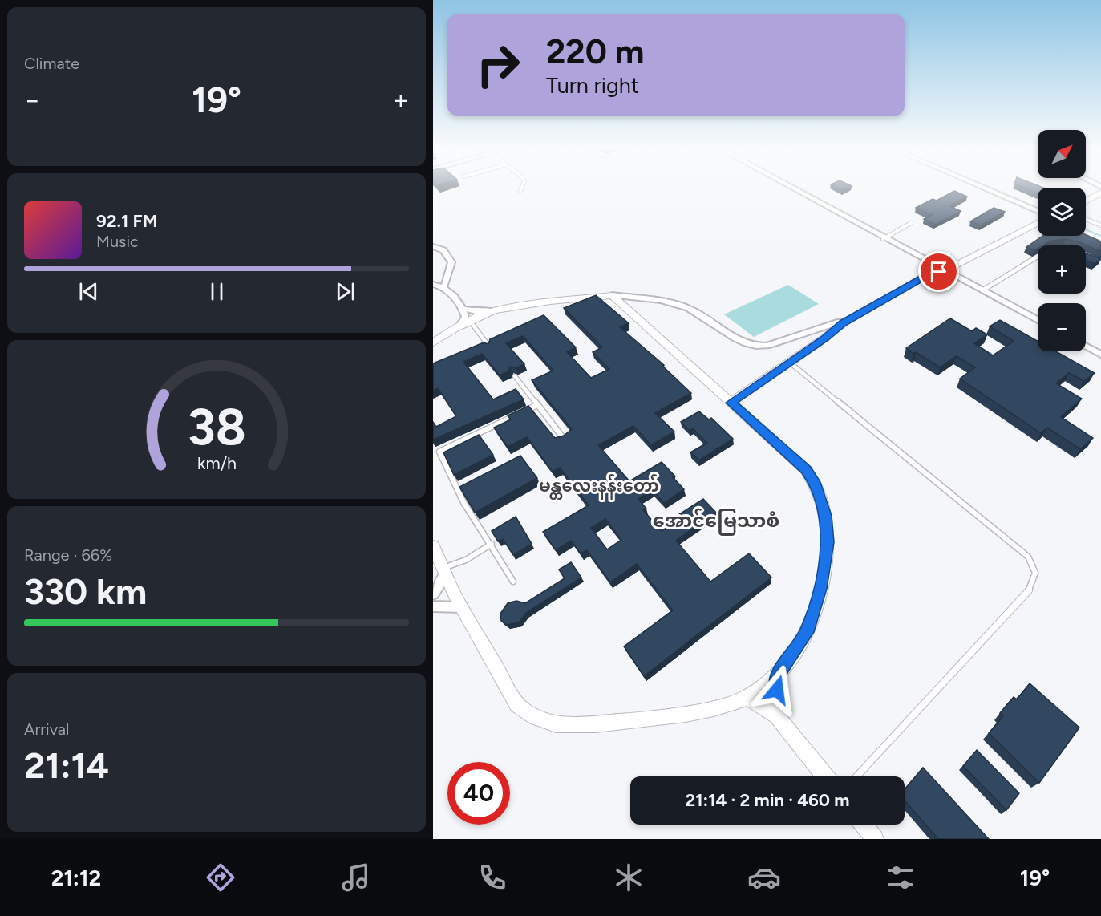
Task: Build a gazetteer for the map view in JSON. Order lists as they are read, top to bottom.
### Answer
{
  "districts": ["မန္တလေးနန်းတော်", "အောင်မြေသာစံ"],
  "north": "top right",
  "page": {
    "tile": [
      "Climate",
      ["Range · 66%", "330 km"],
      ["Arrival", "21:14"]
    ],
    "turn": ["220 m", "Turn right"],
    "heat": ["−", "19°", "+"],
    "map_buttons": ["+", "−"],
    "song": ["92.1 FM", "Music"],
    "limit": "40",
    "trip": "21:14 · 2 min · 460 m",
    "tabs": ["21:12", "19°"],
    "gauge": ["38", "km/h"]
  }
}
